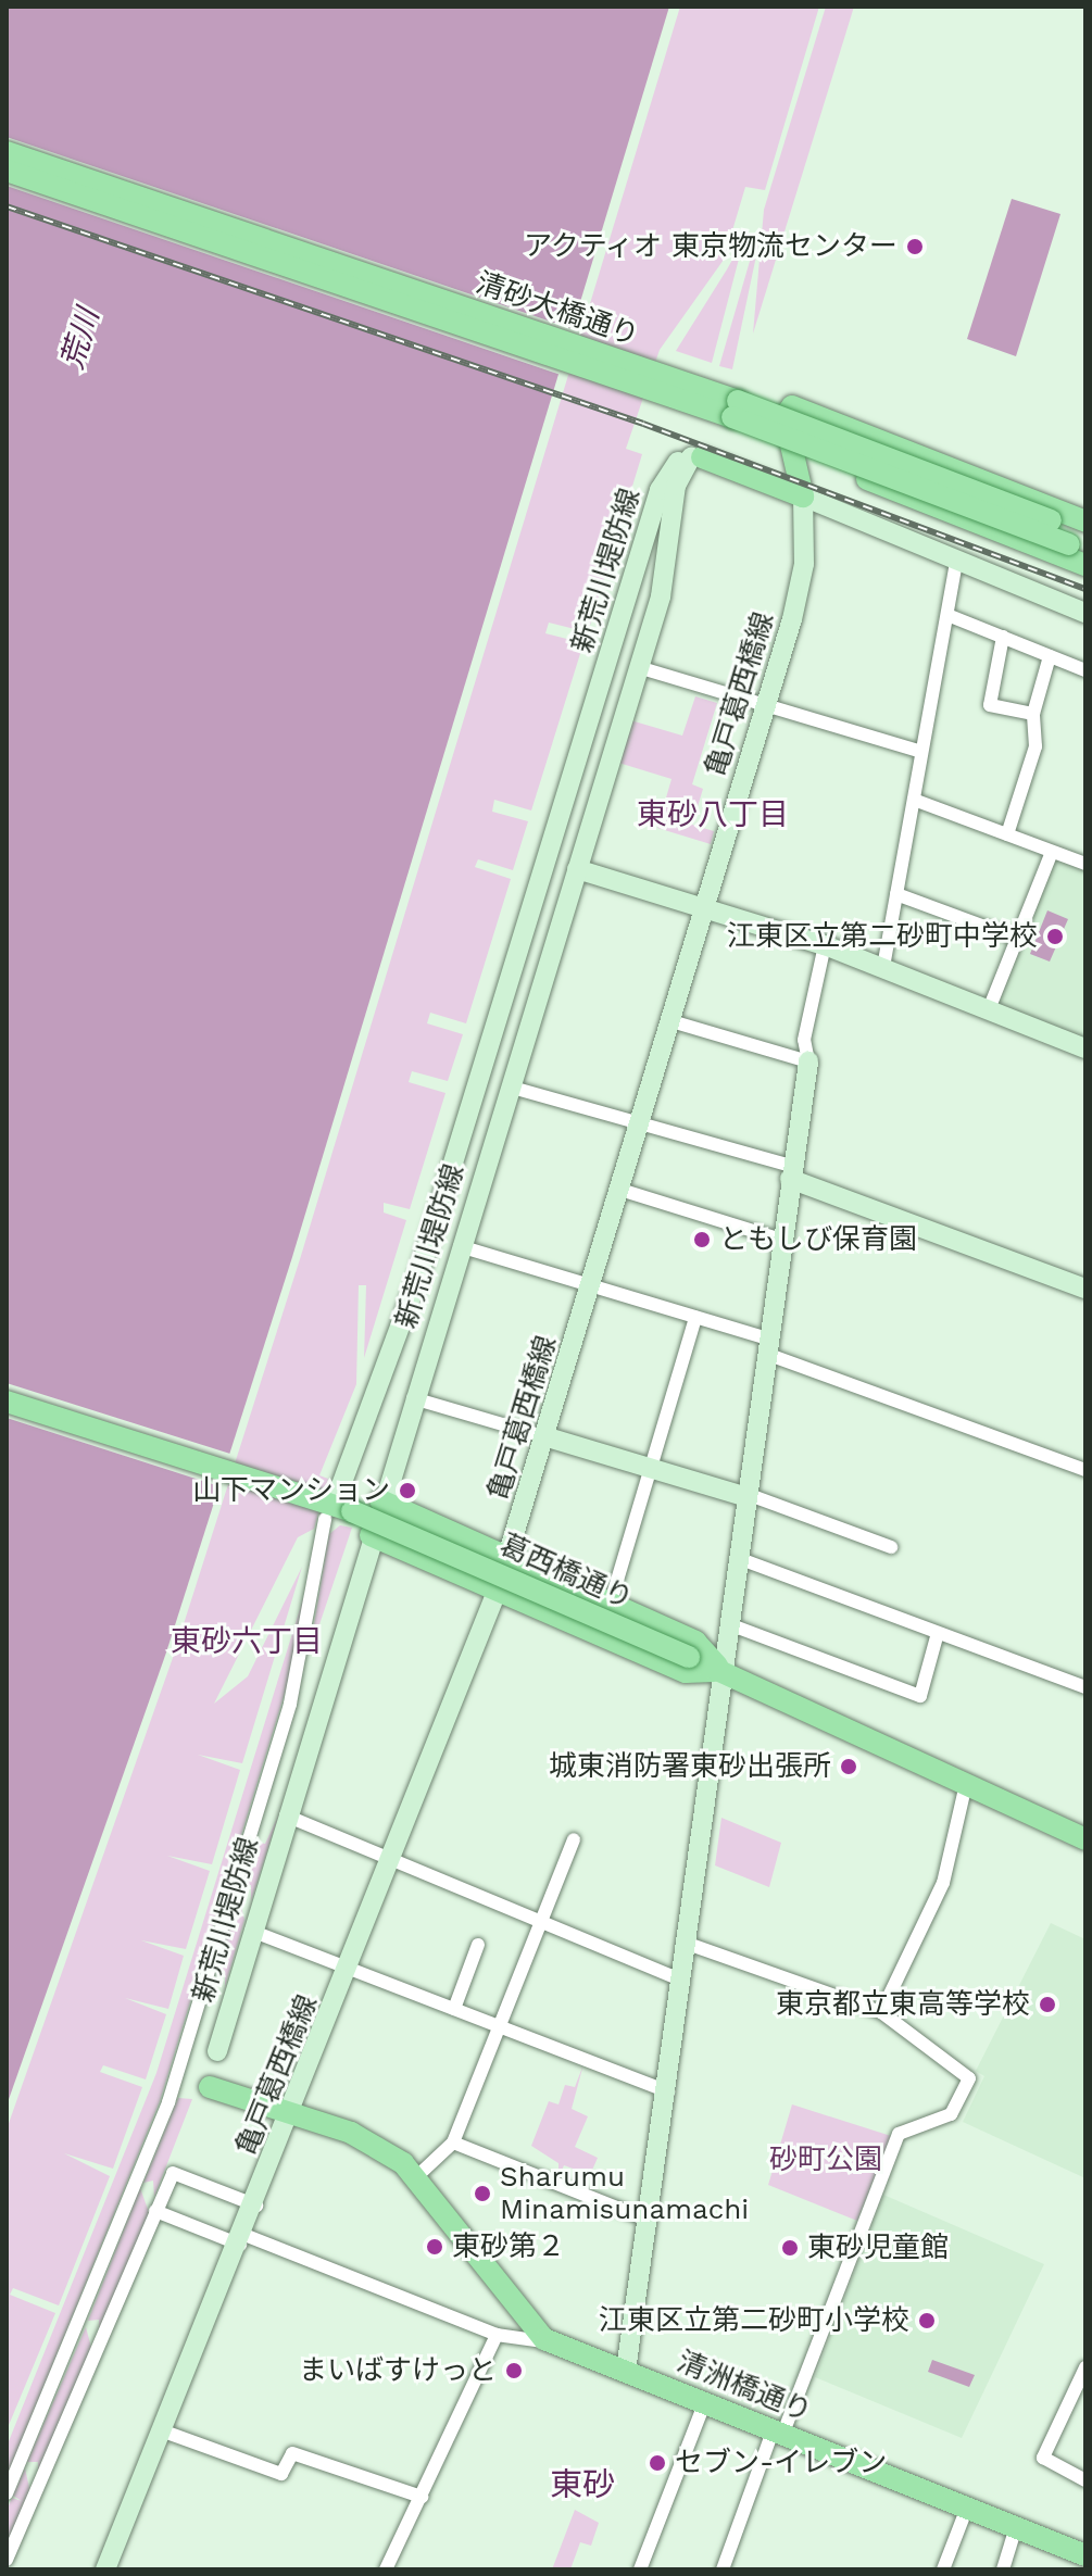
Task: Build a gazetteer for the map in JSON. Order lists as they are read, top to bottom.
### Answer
{
  "streets": {
    "main road": [
      "清砂大橋通り",
      "新荒川堤防線",
      "亀戸葛西橋線",
      "葛西橋通り",
      "清洲橋通り"
    ]
  },
  "crossings": [
    ["新荒川堤防線", "葛西橋通り"],
    ["亀戸葛西橋線", "清洲橋通り"]
  ],
  "districts": ["東砂八丁目", "東砂六丁目", "東砂"],
  "water": ["荒川"],
  "parks": ["砂町公園"],
  "places": [
    "アクティオ 東京物流センター",
    "江東区立第二砂町中学校",
    "ともしび保育園",
    "山下マンション",
    "城東消防署東砂出張所",
    "東京都立東高等学校",
    "Sharumu Minamisunamachi",
    "東砂第２",
    "東砂児童館",
    "江東区立第二砂町小学校",
    "まいばすけっと",
    "セブン-イレブン"
  ]
}
